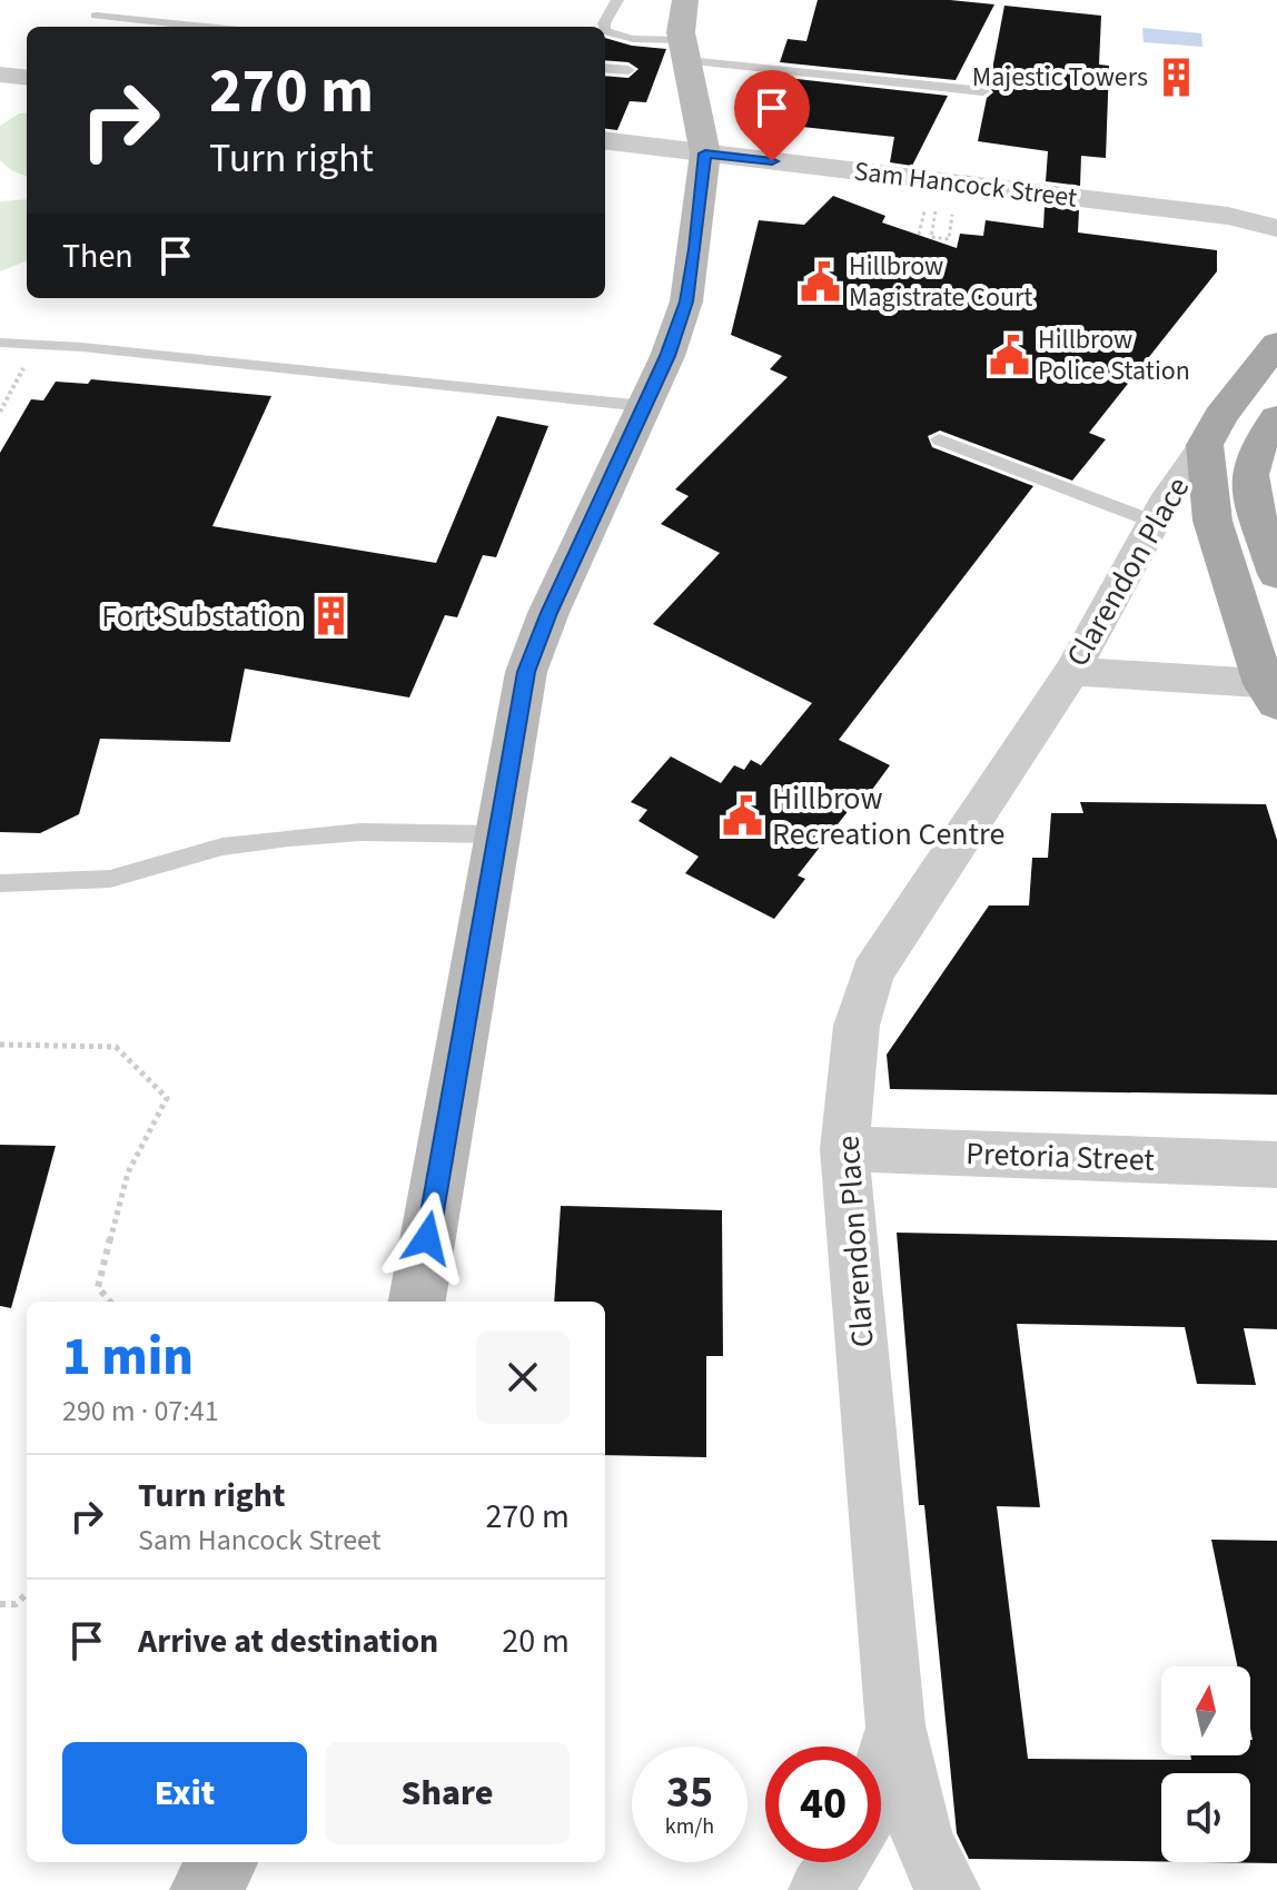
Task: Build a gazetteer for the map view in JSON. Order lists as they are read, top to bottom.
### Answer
{
  "streets": {
    "main road": ["Clarendon Place"],
    "street": ["Sam Hancock Street", "Pretoria Street"]
  },
  "crossings": [
    ["Clarendon Place", "Pretoria Street"]
  ],
  "places": {
    "building": ["Majestic Towers", "Fort Substation"],
    "public building": ["Hillbrow Magistrate Court", "Hillbrow Police Station", "Hillbrow Recreation Centre"]
  },
  "north": "top",
  "page": {
    "turn": ["270 m", "Turn right"],
    "then": "Then",
    "heading": ["1 min", "290 m · 07:41"],
    "list": [
      {
        "name": "Turn right",
        "note": "Sam Hancock Street",
        "value": "270 m"
      },
      {
        "name": "Arrive at destination",
        "value": "20 m"
      }
    ],
    "buttons": ["Exit", "Share"],
    "speed": "35 km/h",
    "limit": "40"
  }
}
